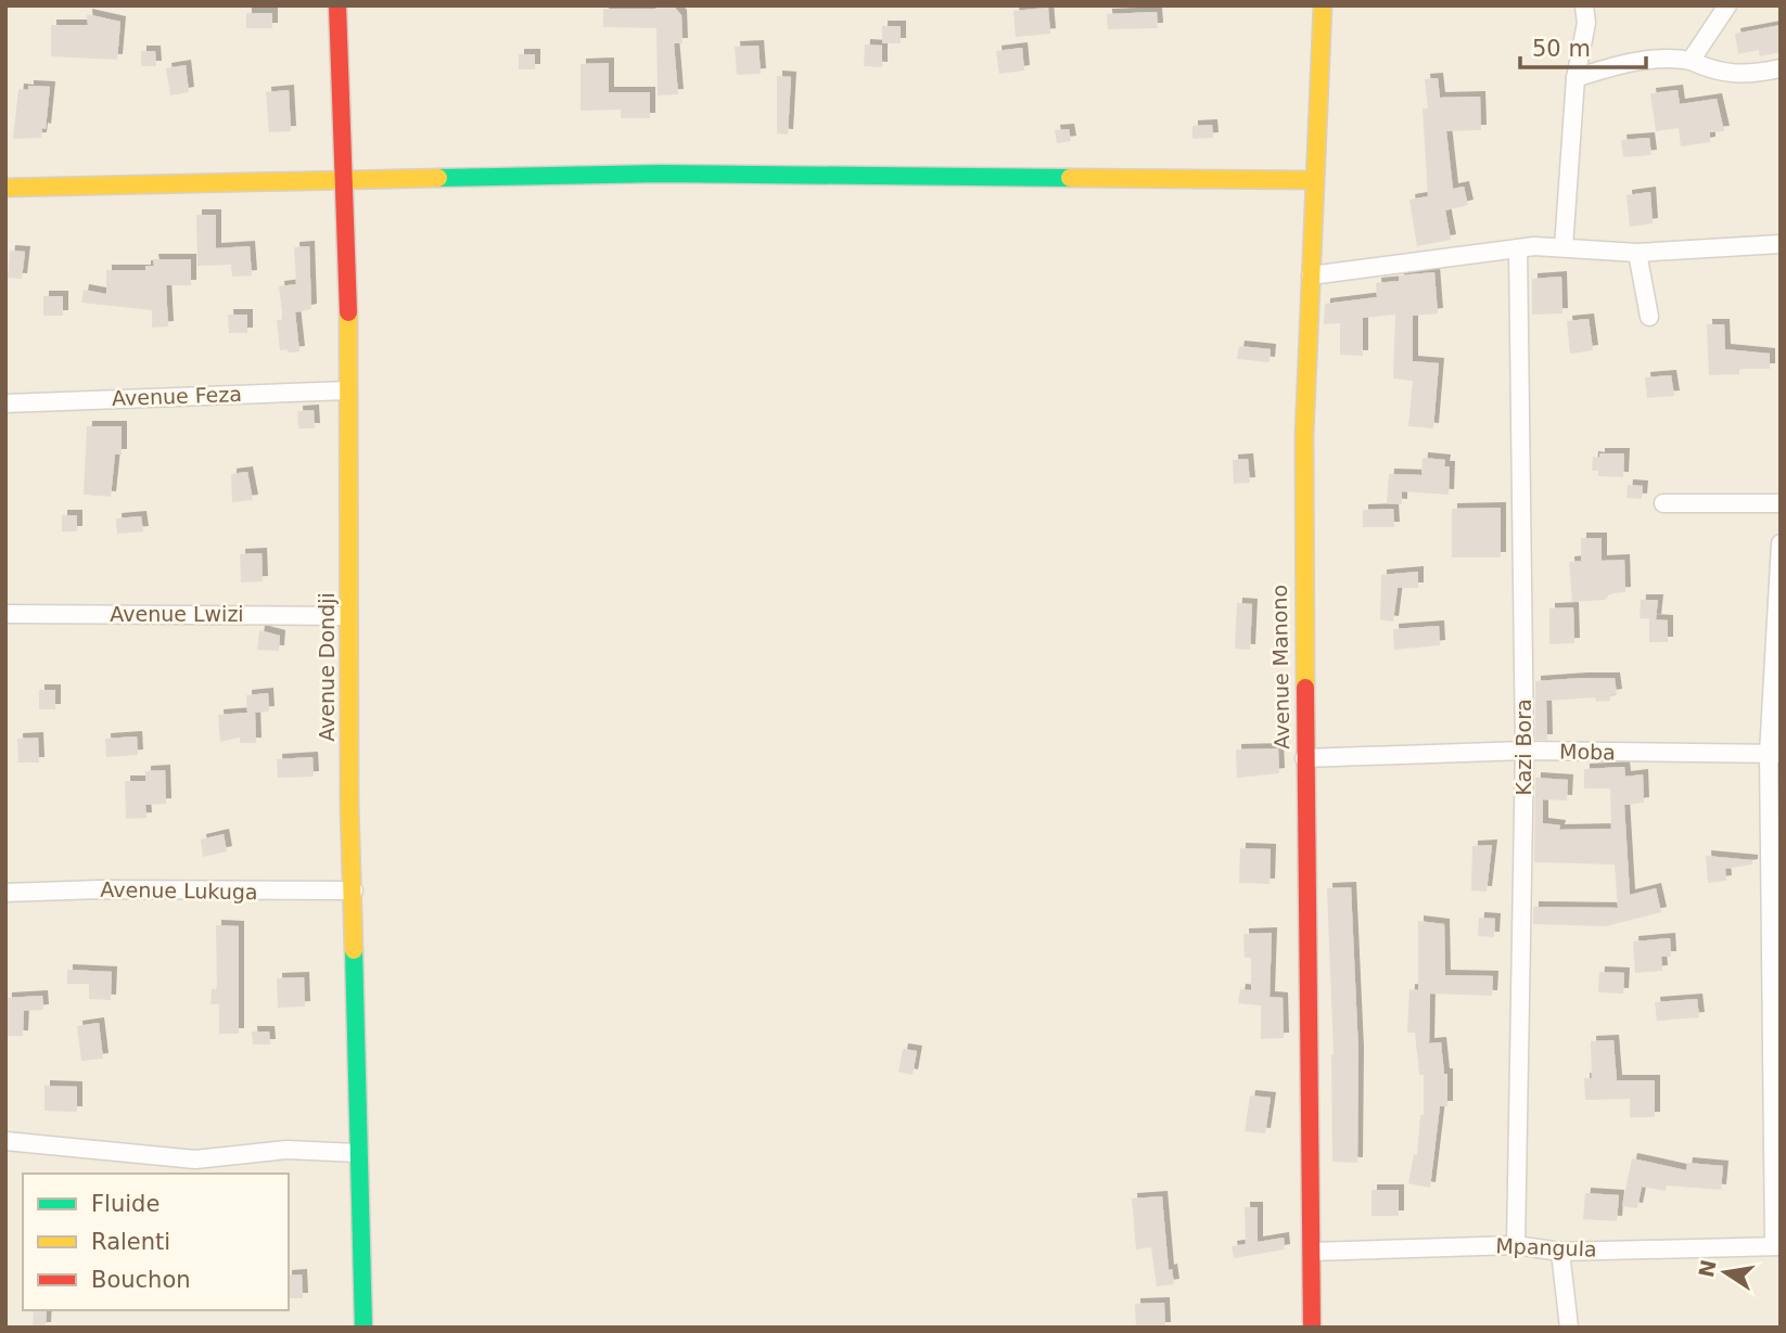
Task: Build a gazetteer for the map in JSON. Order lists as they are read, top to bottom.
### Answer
{
  "streets": {
    "street": [
      "Avenue Feza",
      "Avenue Lwizi",
      "Avenue Dondji",
      "Avenue Manono",
      "Kazi Bora",
      "Moba",
      "Avenue Lukuga",
      "Mpangula"
    ]
  },
  "crossings": [
    ["Avenue Feza", "Avenue Dondji"],
    ["Avenue Lwizi", "Avenue Dondji"],
    ["Avenue Dondji", "Avenue Lukuga"],
    ["Avenue Manono", "Moba"],
    ["Avenue Manono", "Mpangula"],
    ["Kazi Bora", "Moba"],
    ["Kazi Bora", "Mpangula"]
  ],
  "legend": ["Fluide", "Ralenti", "Bouchon"],
  "scale_bar": "50 m",
  "north": "left"
}
